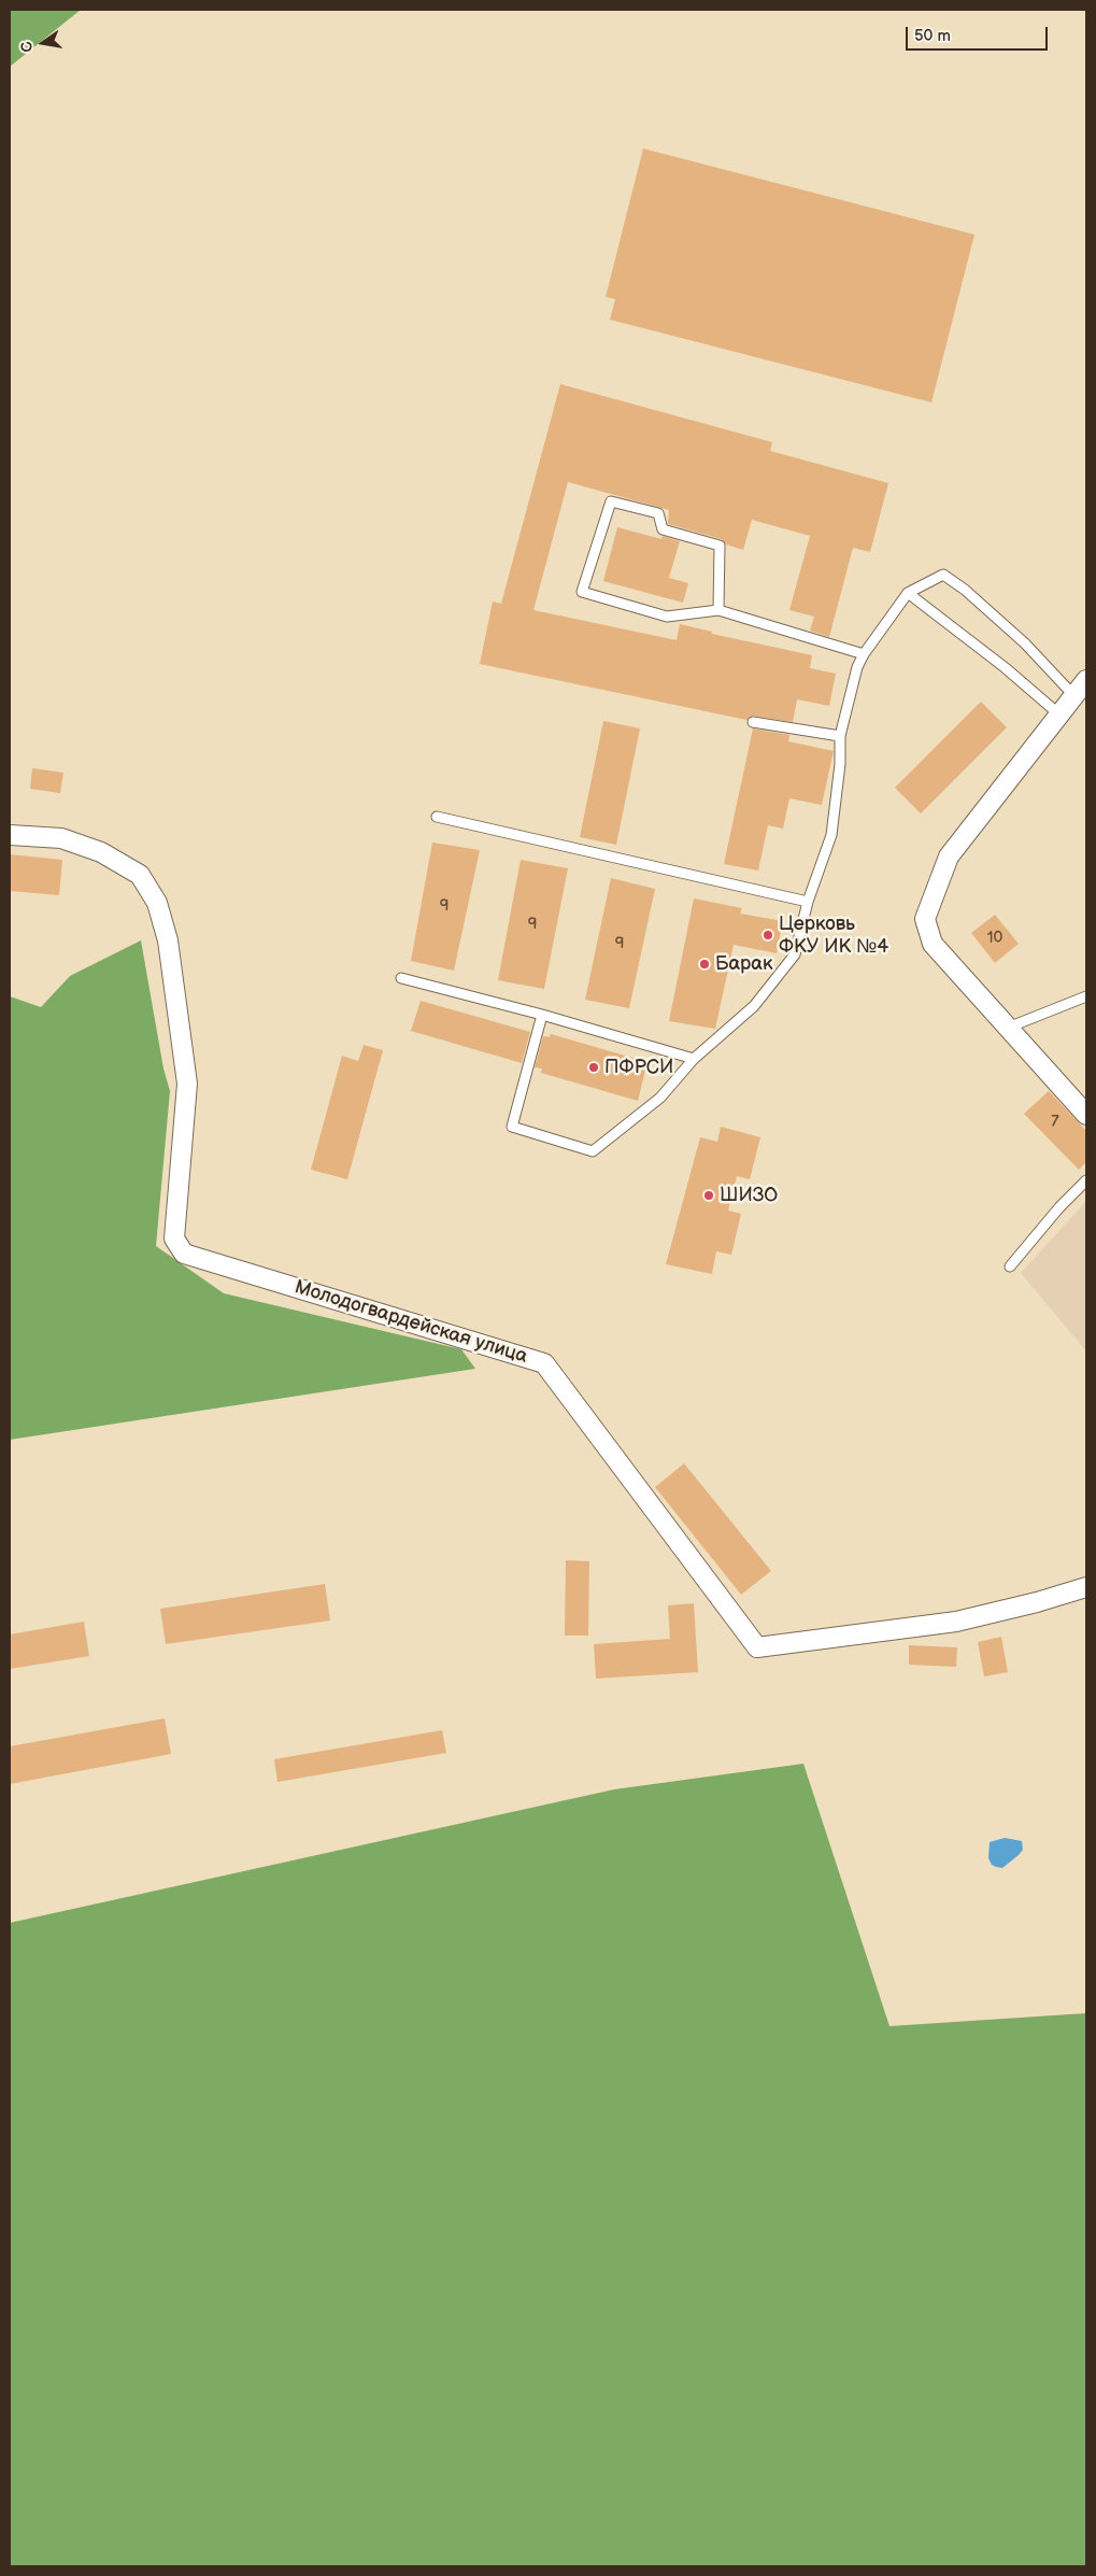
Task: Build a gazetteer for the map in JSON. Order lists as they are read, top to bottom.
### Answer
{
  "streets": {
    "street": ["Молодогвардейская улица"]
  },
  "places": [
    "Церковь ФКУ ИК №4",
    "Барак",
    "ПФРСИ",
    "ШИЗО"
  ],
  "house_numbers": [
    "9",
    "9",
    "10",
    "9",
    "7"
  ],
  "scale_bar": "50 m",
  "north": "left"
}
